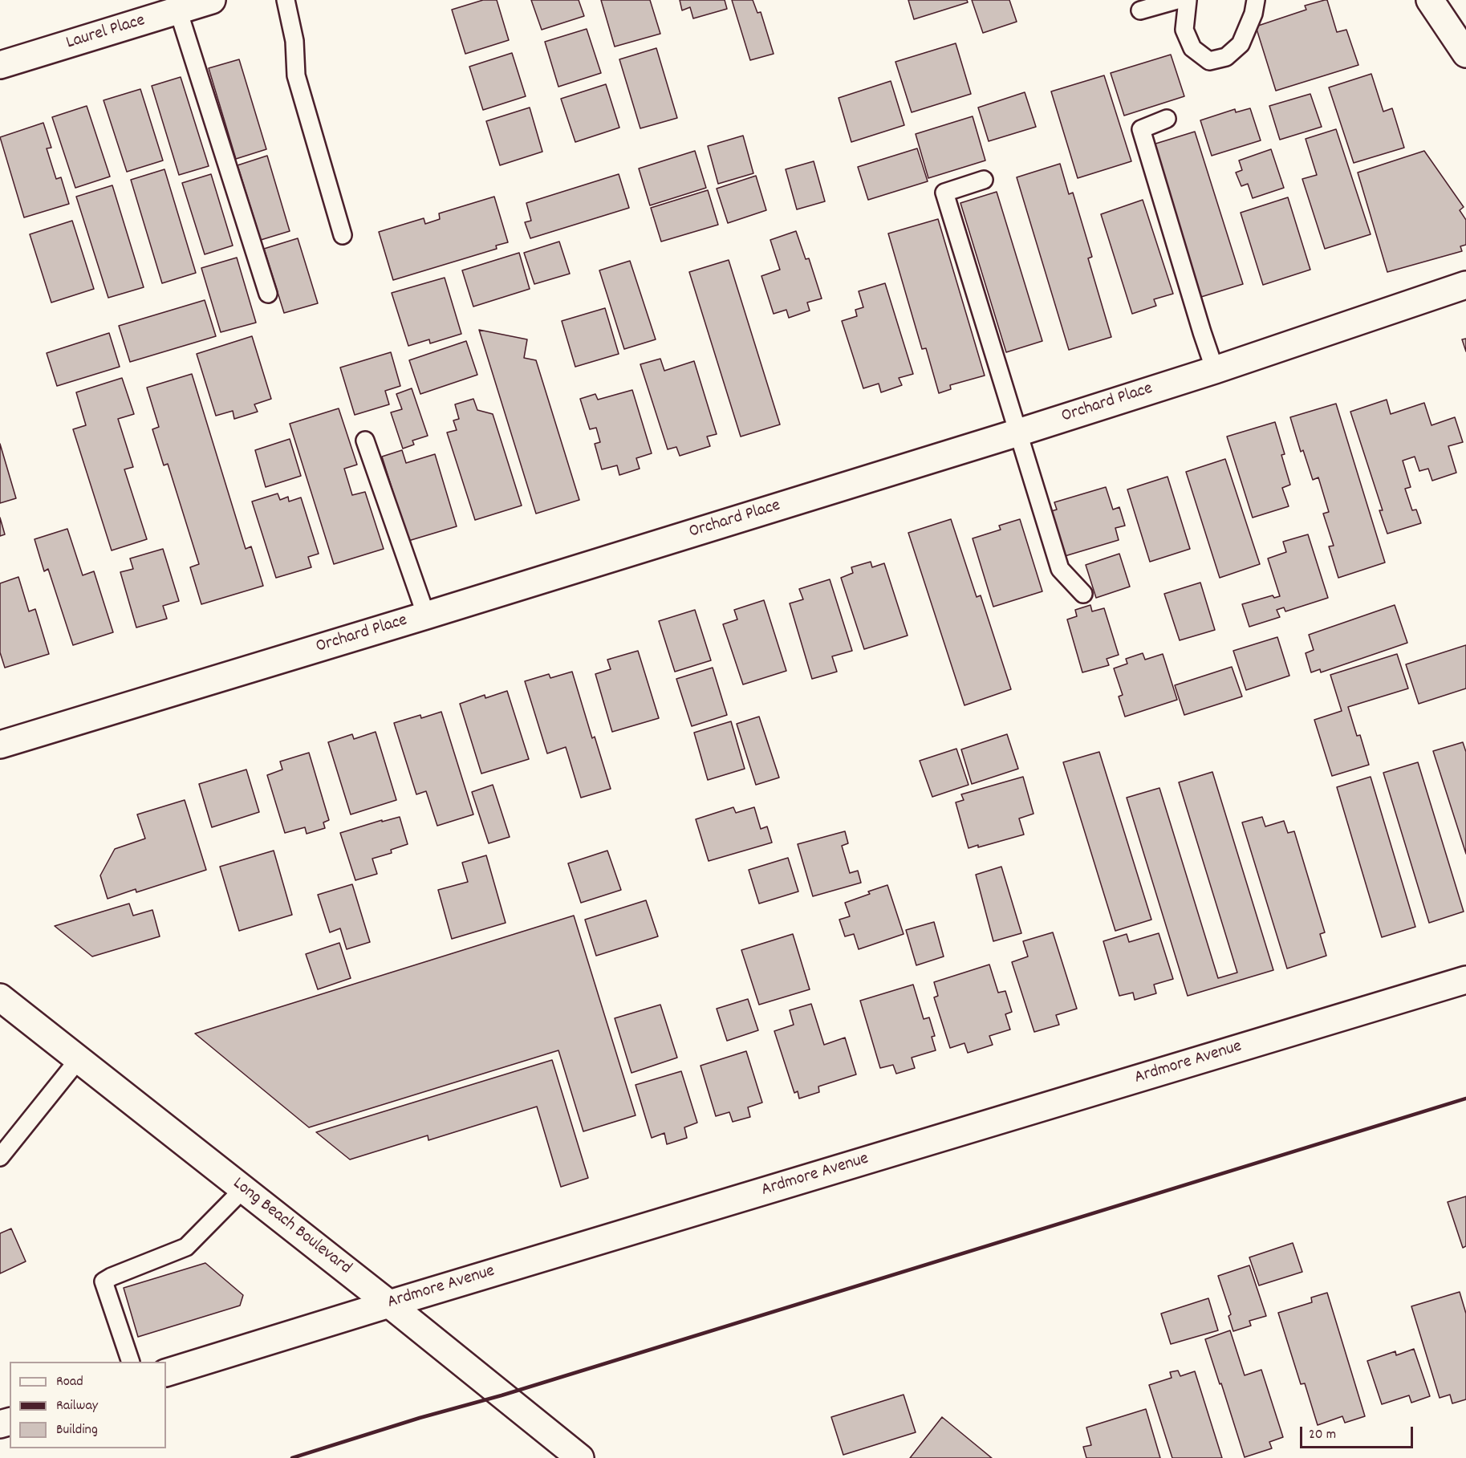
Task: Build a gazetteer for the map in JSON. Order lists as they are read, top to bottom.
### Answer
{
  "streets": {
    "street": [
      "Laurel Place",
      "Orchard Place",
      "Ardmore Avenue",
      "Long Beach Boulevard"
    ]
  },
  "crossings": [
    ["Ardmore Avenue", "Long Beach Boulevard"]
  ],
  "legend": ["Road", "Railway", "Building"],
  "scale_bar": "20 m"
}
